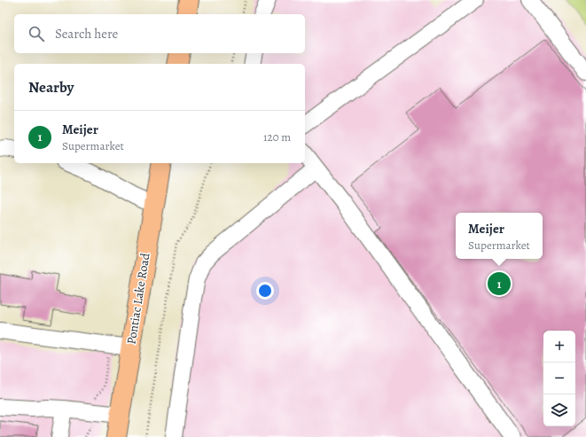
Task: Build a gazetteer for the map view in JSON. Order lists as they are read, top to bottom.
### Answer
{
  "streets": {
    "main road": ["Pontiac Lake Road"]
  },
  "page": {
    "search": "Search here",
    "heading": "Nearby",
    "list": [
      {
        "mark": "1",
        "name": "Meijer",
        "note": "Supermarket",
        "value": "120 m"
      }
    ],
    "popup": ["Meijer", "Supermarket"],
    "pins": "1",
    "map_buttons": ["+", "−"]
  }
}
